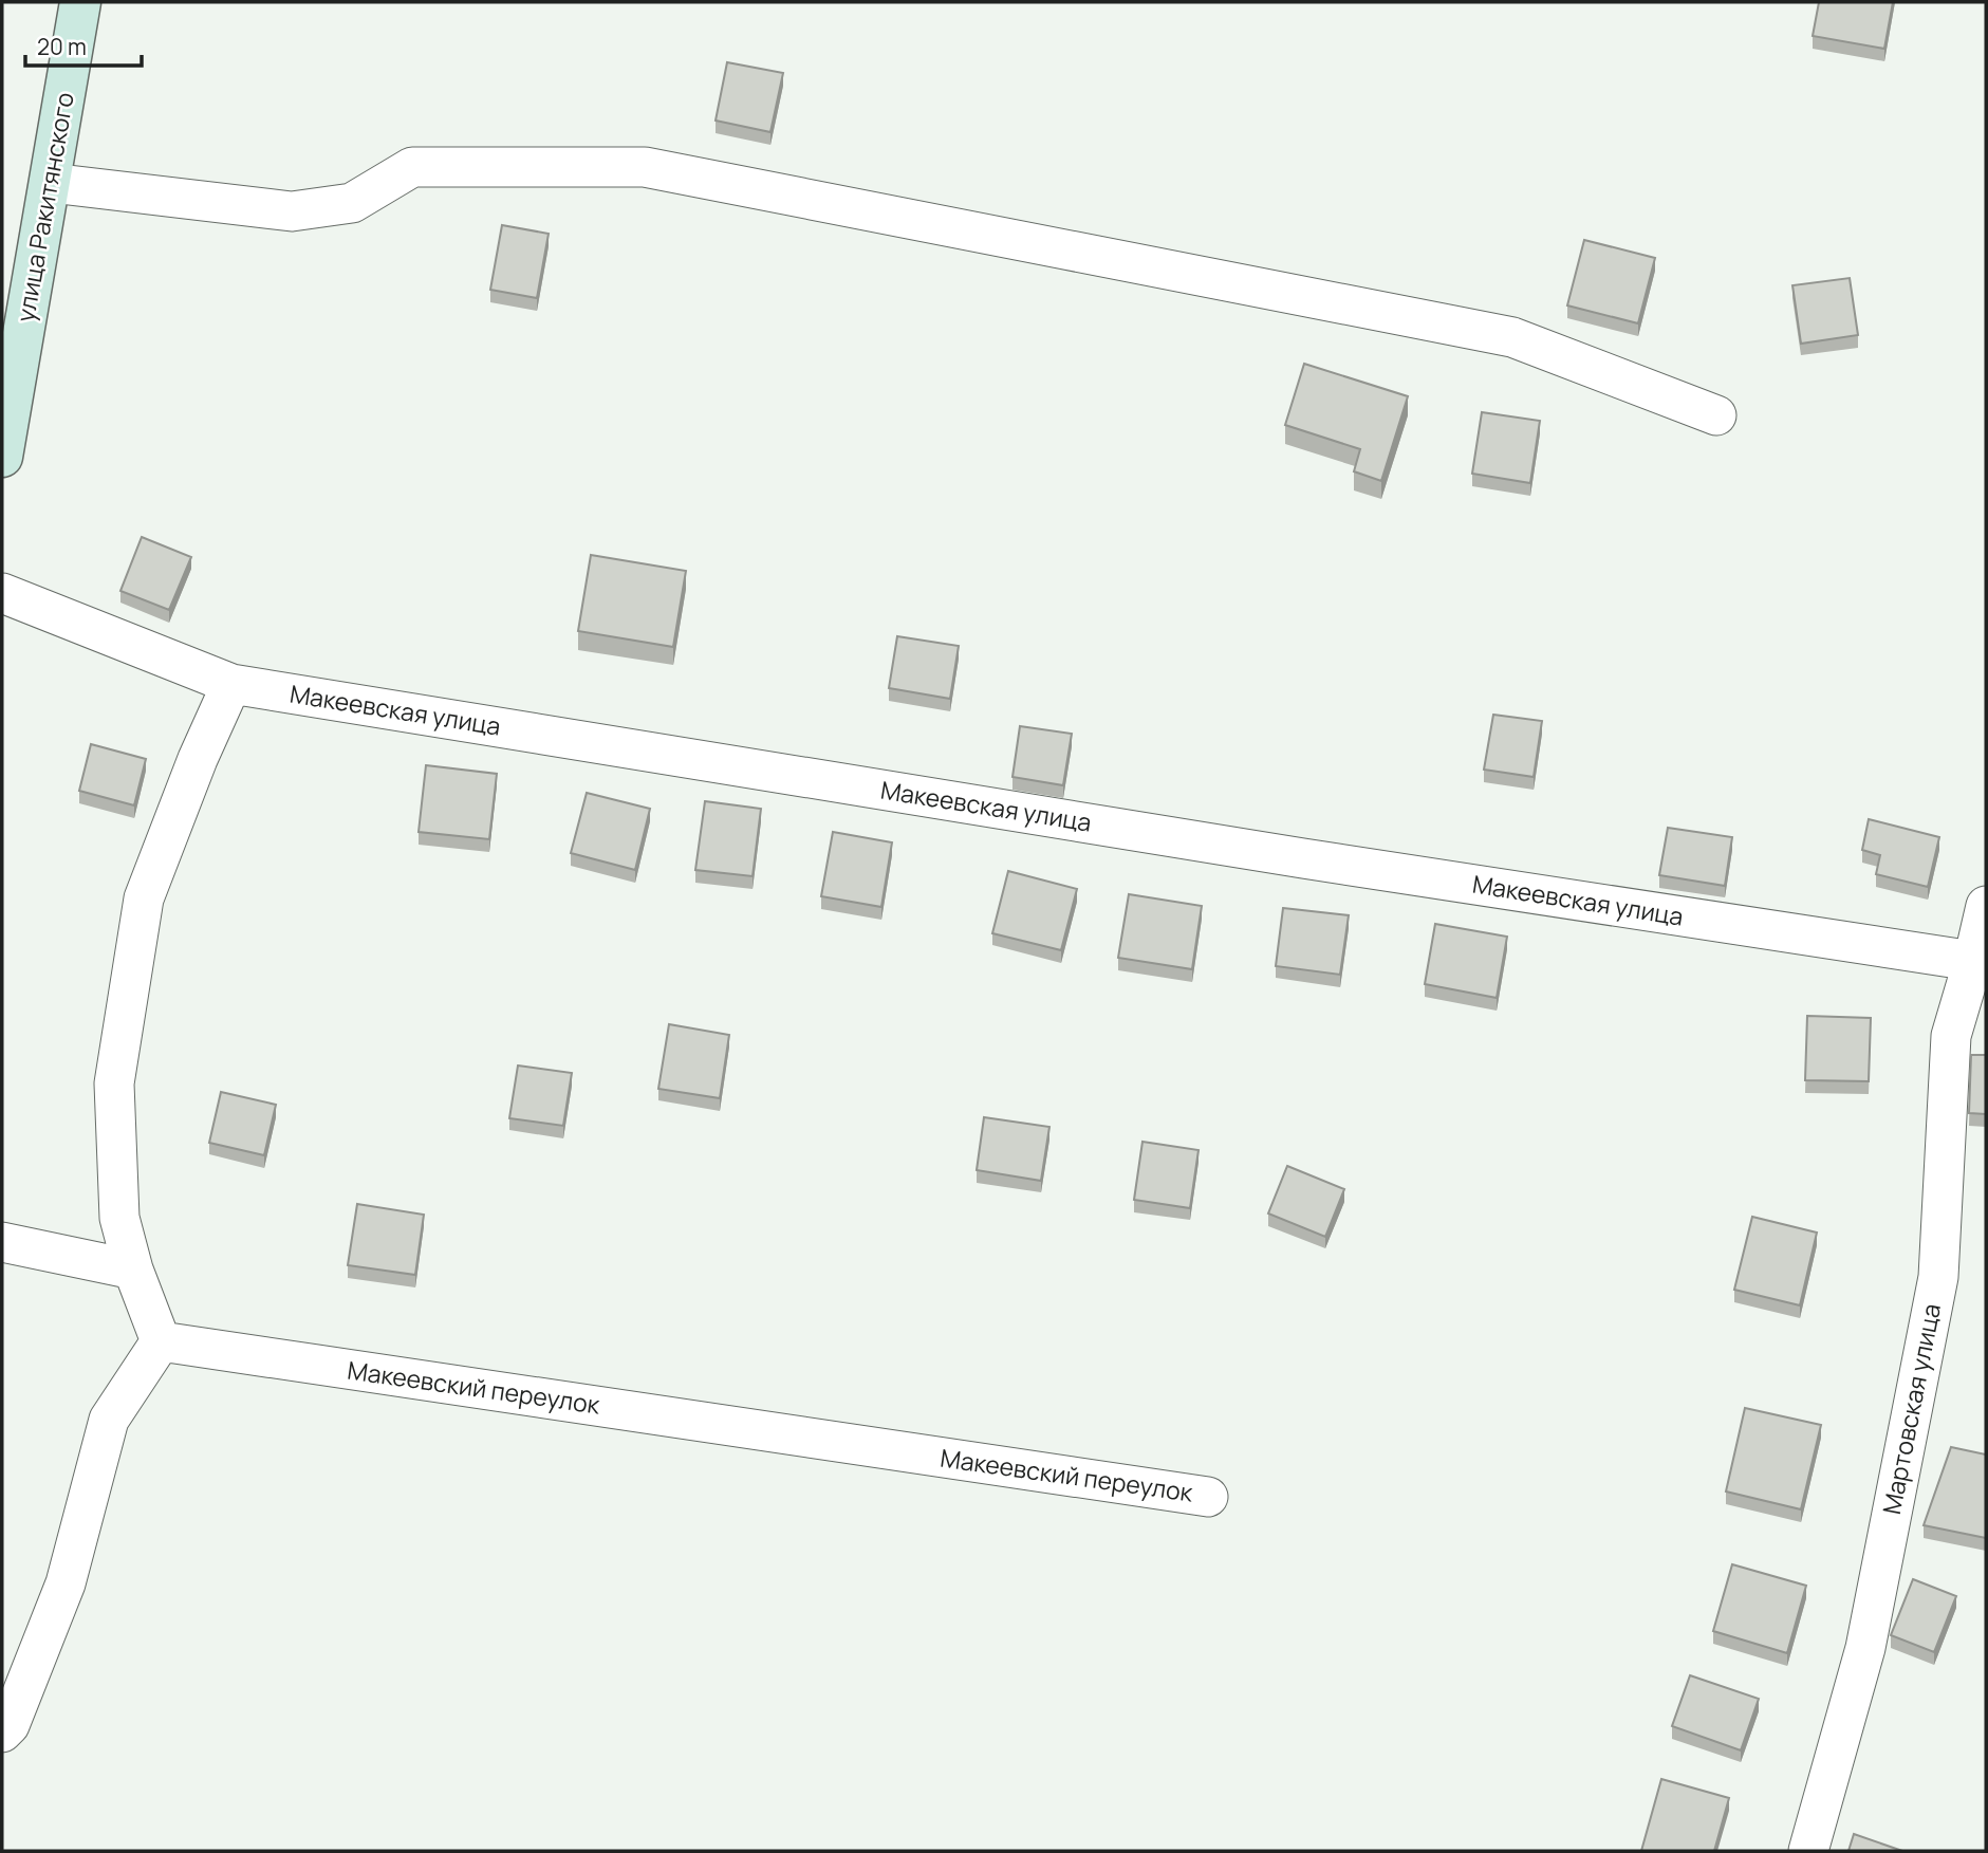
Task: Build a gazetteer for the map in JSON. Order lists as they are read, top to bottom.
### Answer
{
  "streets": {
    "main road": ["улица Ракитянского"],
    "street": ["Макеевская улица", "Макеевский переулок", "Мартовская улица"]
  },
  "crossings": [
    ["Макеевская улица", "Мартовская улица"]
  ],
  "scale_bar": "20 m"
}
